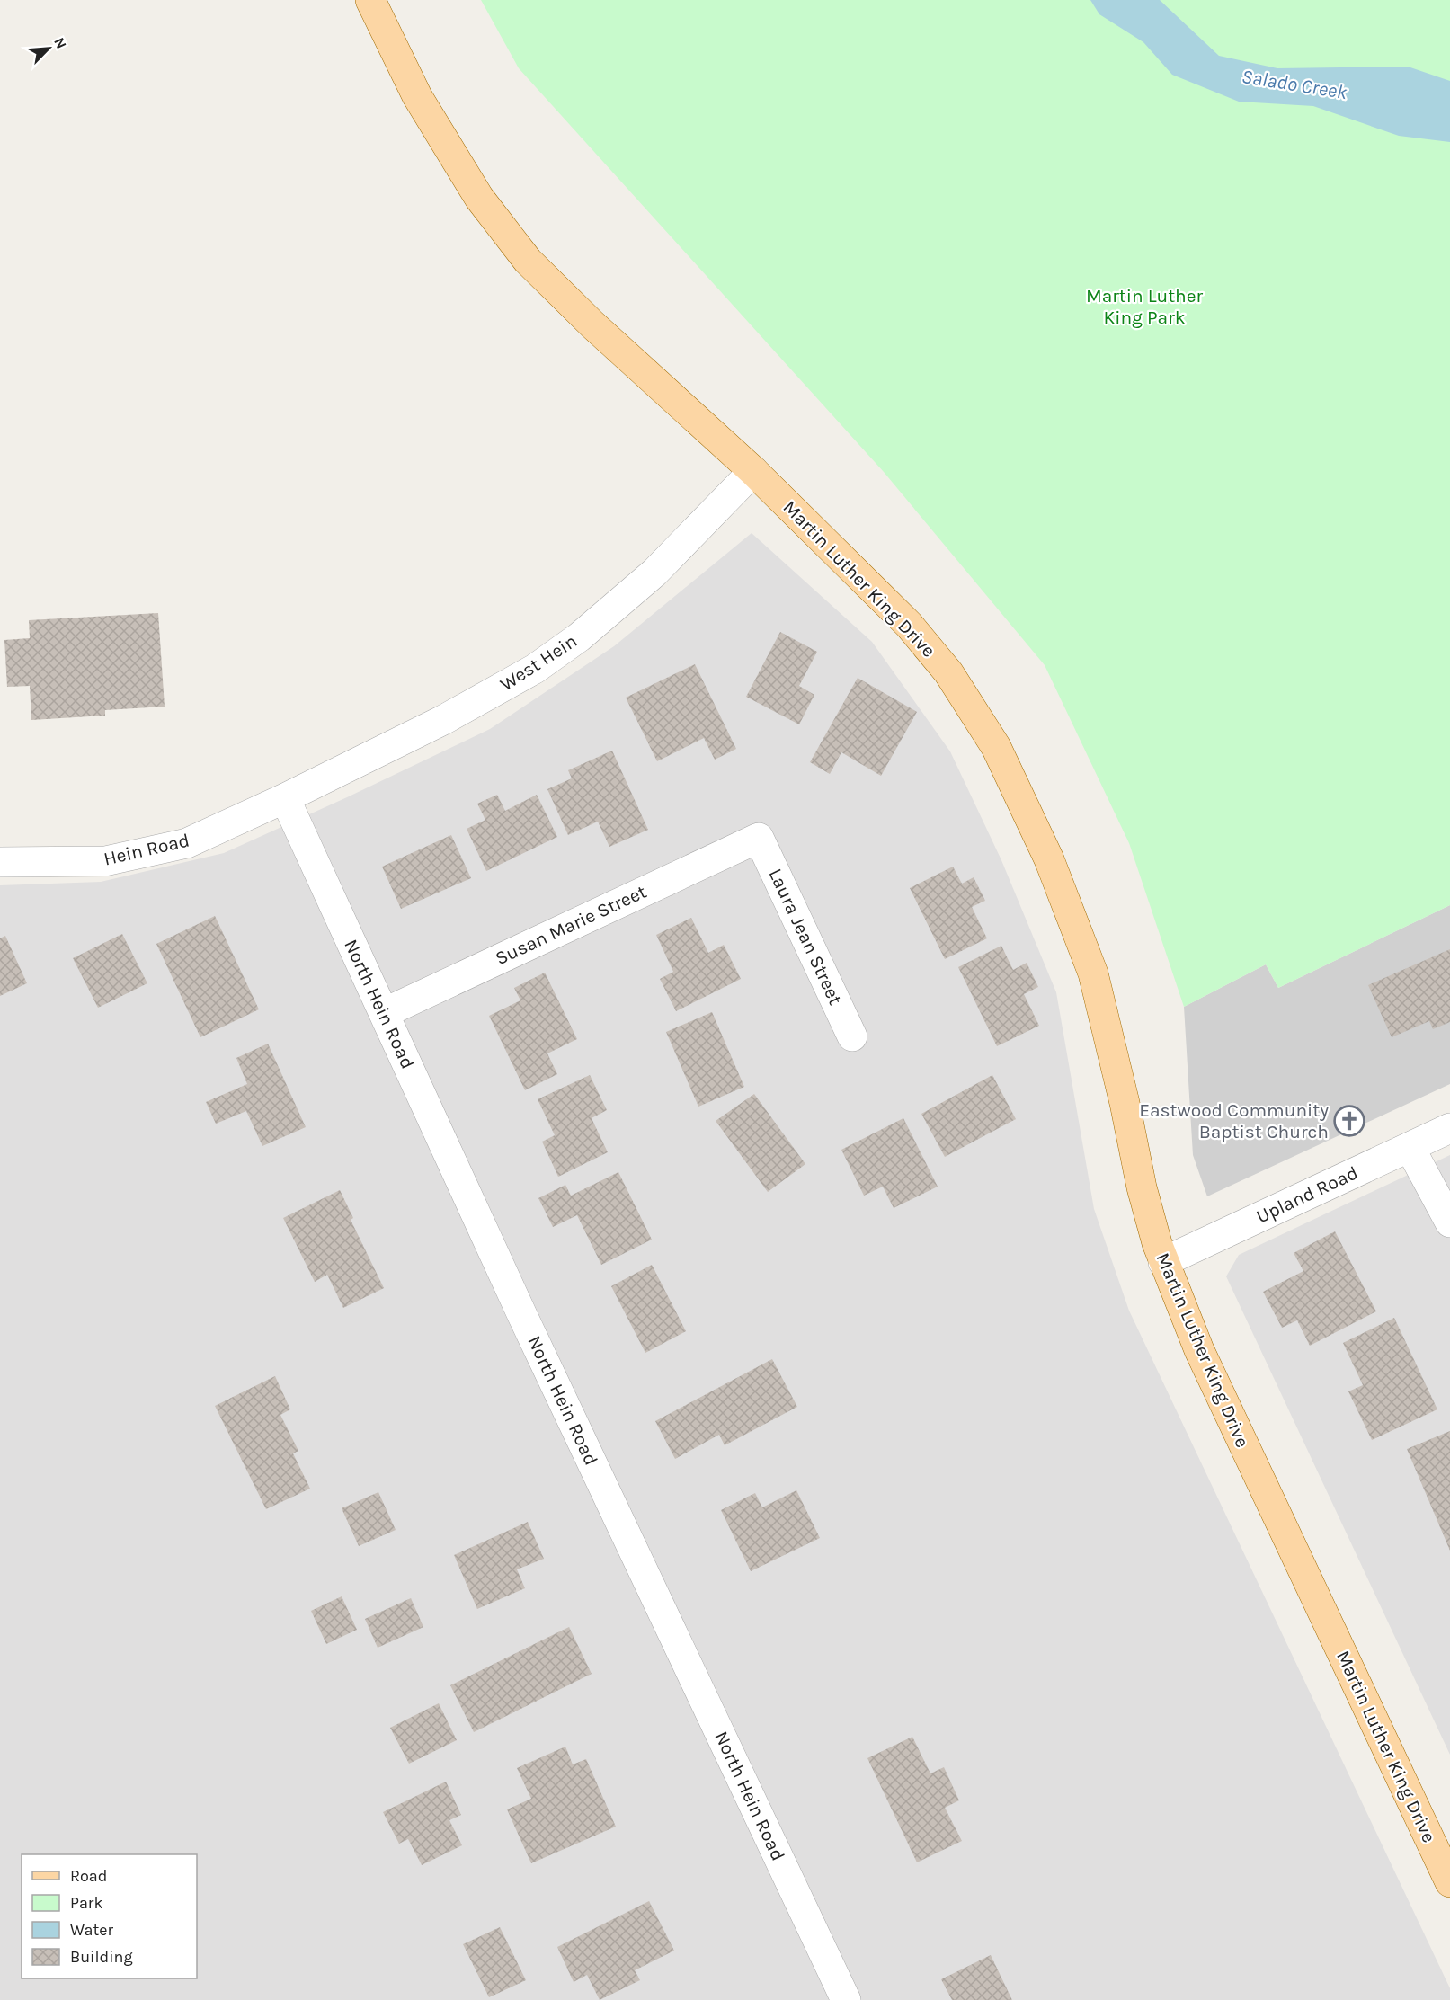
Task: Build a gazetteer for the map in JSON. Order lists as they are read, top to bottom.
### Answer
{
  "streets": {
    "main road": ["Martin Luther King Drive"],
    "street": [
      "West Hein",
      "Hein Road",
      "Susan Marie Street",
      "Laura Jean Street",
      "North Hein Road",
      "Upland Road"
    ]
  },
  "crossings": [
    ["Martin Luther King Drive", "West Hein"],
    ["Martin Luther King Drive", "Upland Road"],
    ["West Hein", "Hein Road"],
    ["West Hein", "North Hein Road"],
    ["Hein Road", "North Hein Road"],
    ["Susan Marie Street", "Laura Jean Street"],
    ["Susan Marie Street", "North Hein Road"]
  ],
  "water": ["Salado Creek"],
  "parks": ["Martin Luther King Park"],
  "places": {
    "church": ["Eastwood Community Baptist Church"]
  },
  "legend": [
    "Road",
    "Park",
    "Water",
    "Building"
  ],
  "north": "top right"
}
